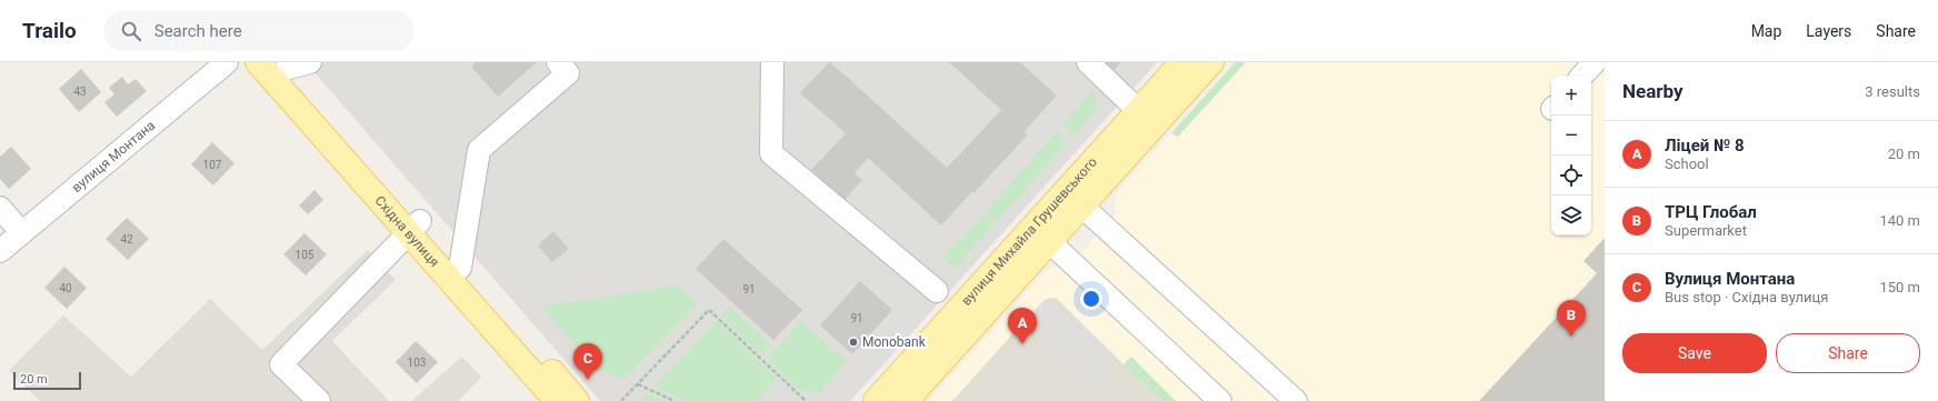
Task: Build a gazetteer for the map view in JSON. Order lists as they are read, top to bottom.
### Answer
{
  "streets": {
    "main road": ["Східна вулиця", "вулиця Михайла Грушевського"],
    "street": ["вулиця Монтана"]
  },
  "places": ["Monobank"],
  "house_numbers": [
    "43",
    "107",
    "42",
    "105",
    "40",
    "91",
    "91",
    "103"
  ],
  "scale_bar": "20 m",
  "page": {
    "header": "Trailo",
    "search": "Search here",
    "nav": ["Map", "Layers", "Share"],
    "heading": ["Nearby", "3 results"],
    "map_buttons": ["+", "−"],
    "list": [
      {
        "mark": "A",
        "name": "Ліцей № 8",
        "note": "School",
        "value": "20 m"
      },
      {
        "mark": "B",
        "name": "ТРЦ Глобал",
        "note": "Supermarket",
        "value": "140 m"
      },
      {
        "mark": "C",
        "name": "Вулиця Монтана",
        "note": "Bus stop · Східна вулиця",
        "value": "150 m"
      }
    ],
    "pins": ["B", "A", "C"],
    "buttons": ["Save", "Share"],
    "scale": "20 m"
  }
}
